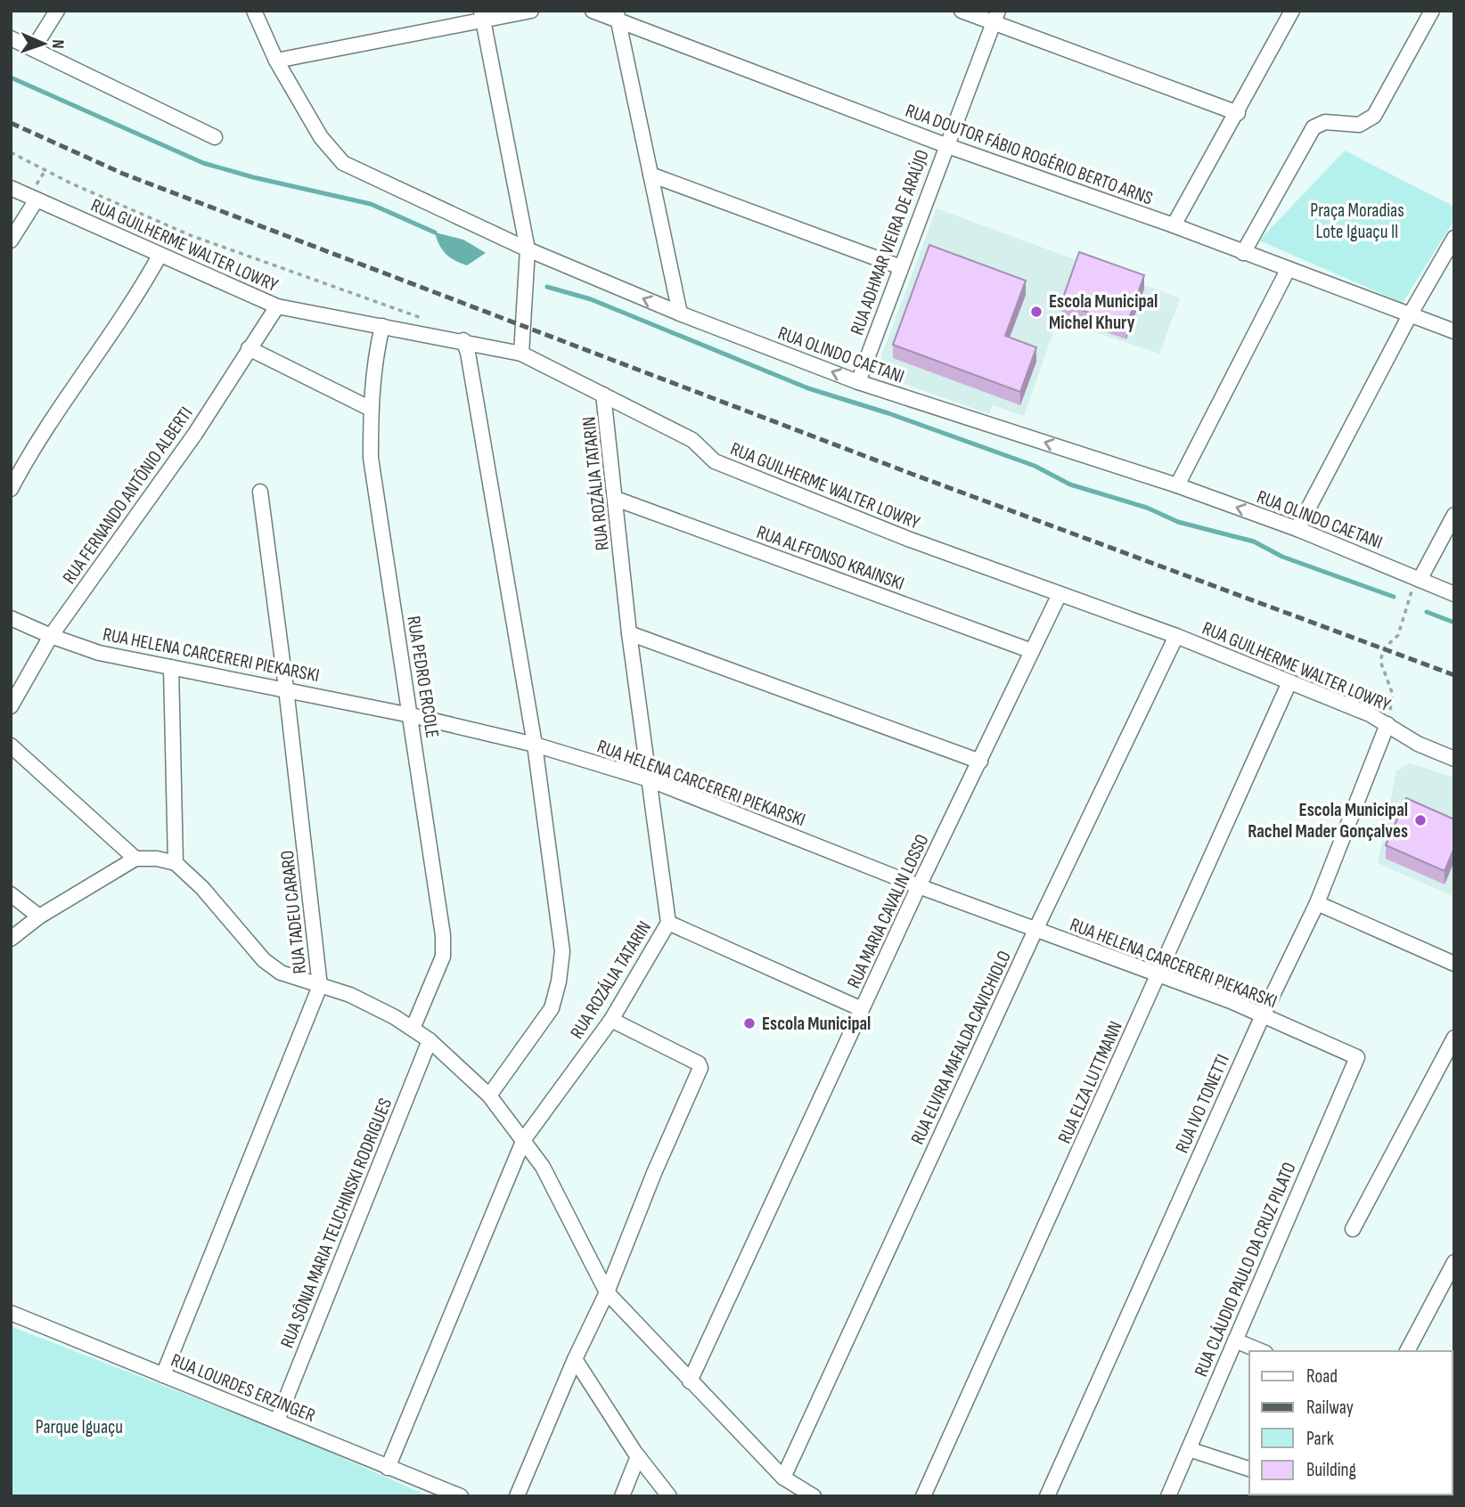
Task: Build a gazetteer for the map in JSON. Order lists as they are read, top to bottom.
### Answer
{
  "streets": {
    "street": [
      "RUA DOUTOR FÁBIO ROGÉRIO BERTO ARNS",
      "RUA ADHMAR VIEIRA DE ARAÚJO",
      "RUA GUILHERME WALTER LOWRY",
      "RUA OLINDO CAETANI",
      "RUA ROZÁLIA TATARIN",
      "RUA FERNANDO ANTÔNIO ALBERTI",
      "RUA ALFFONSO KRAINSKI",
      "RUA HELENA CARCERERI PIEKARSKI",
      "RUA PEDRO ERCOLE",
      "RUA MARIA CAVALIN LOSSO",
      "RUA TADEU CARARO",
      "RUA ELVIRA MAFALDA CAVICHIOLO",
      "RUA ELZA LUTTMANN",
      "RUA IVO TONETTI",
      "RUA SÔNIA MARIA TELICHINSKI RODRIGUES",
      "RUA CLÁUDIO PAULO DA CRUZ PILATO",
      "RUA LOURDES ERZINGER"
    ]
  },
  "crossings": [
    ["RUA DOUTOR FÁBIO ROGÉRIO BERTO ARNS", "RUA ADHMAR VIEIRA DE ARAÚJO"],
    ["RUA ADHMAR VIEIRA DE ARAÚJO", "RUA OLINDO CAETANI"],
    ["RUA GUILHERME WALTER LOWRY", "RUA ROZÁLIA TATARIN"],
    ["RUA GUILHERME WALTER LOWRY", "RUA FERNANDO ANTÔNIO ALBERTI"],
    ["RUA GUILHERME WALTER LOWRY", "RUA PEDRO ERCOLE"],
    ["RUA GUILHERME WALTER LOWRY", "RUA MARIA CAVALIN LOSSO"],
    ["RUA GUILHERME WALTER LOWRY", "RUA ELVIRA MAFALDA CAVICHIOLO"],
    ["RUA GUILHERME WALTER LOWRY", "RUA ELZA LUTTMANN"],
    ["RUA GUILHERME WALTER LOWRY", "RUA IVO TONETTI"],
    ["RUA ROZÁLIA TATARIN", "RUA ALFFONSO KRAINSKI"],
    ["RUA ROZÁLIA TATARIN", "RUA HELENA CARCERERI PIEKARSKI"],
    ["RUA ROZÁLIA TATARIN", "RUA LOURDES ERZINGER"],
    ["RUA FERNANDO ANTÔNIO ALBERTI", "RUA HELENA CARCERERI PIEKARSKI"],
    ["RUA ALFFONSO KRAINSKI", "RUA MARIA CAVALIN LOSSO"],
    ["RUA HELENA CARCERERI PIEKARSKI", "RUA PEDRO ERCOLE"],
    ["RUA HELENA CARCERERI PIEKARSKI", "RUA MARIA CAVALIN LOSSO"],
    ["RUA HELENA CARCERERI PIEKARSKI", "RUA TADEU CARARO"],
    ["RUA HELENA CARCERERI PIEKARSKI", "RUA ELVIRA MAFALDA CAVICHIOLO"],
    ["RUA HELENA CARCERERI PIEKARSKI", "RUA ELZA LUTTMANN"],
    ["RUA HELENA CARCERERI PIEKARSKI", "RUA IVO TONETTI"],
    ["RUA HELENA CARCERERI PIEKARSKI", "RUA CLÁUDIO PAULO DA CRUZ PILATO"],
    ["RUA TADEU CARARO", "RUA LOURDES ERZINGER"],
    ["RUA SÔNIA MARIA TELICHINSKI RODRIGUES", "RUA LOURDES ERZINGER"]
  ],
  "parks": ["Praça Moradias Lote Iguaçu II", "Parque Iguaçu"],
  "places": ["Escola Municipal Michel Khury", "Escola Municipal Rachel Mader Gonçalves", "Escola Municipal"],
  "legend": [
    "Road",
    "Railway",
    "Park",
    "Building"
  ],
  "north": "right"
}
